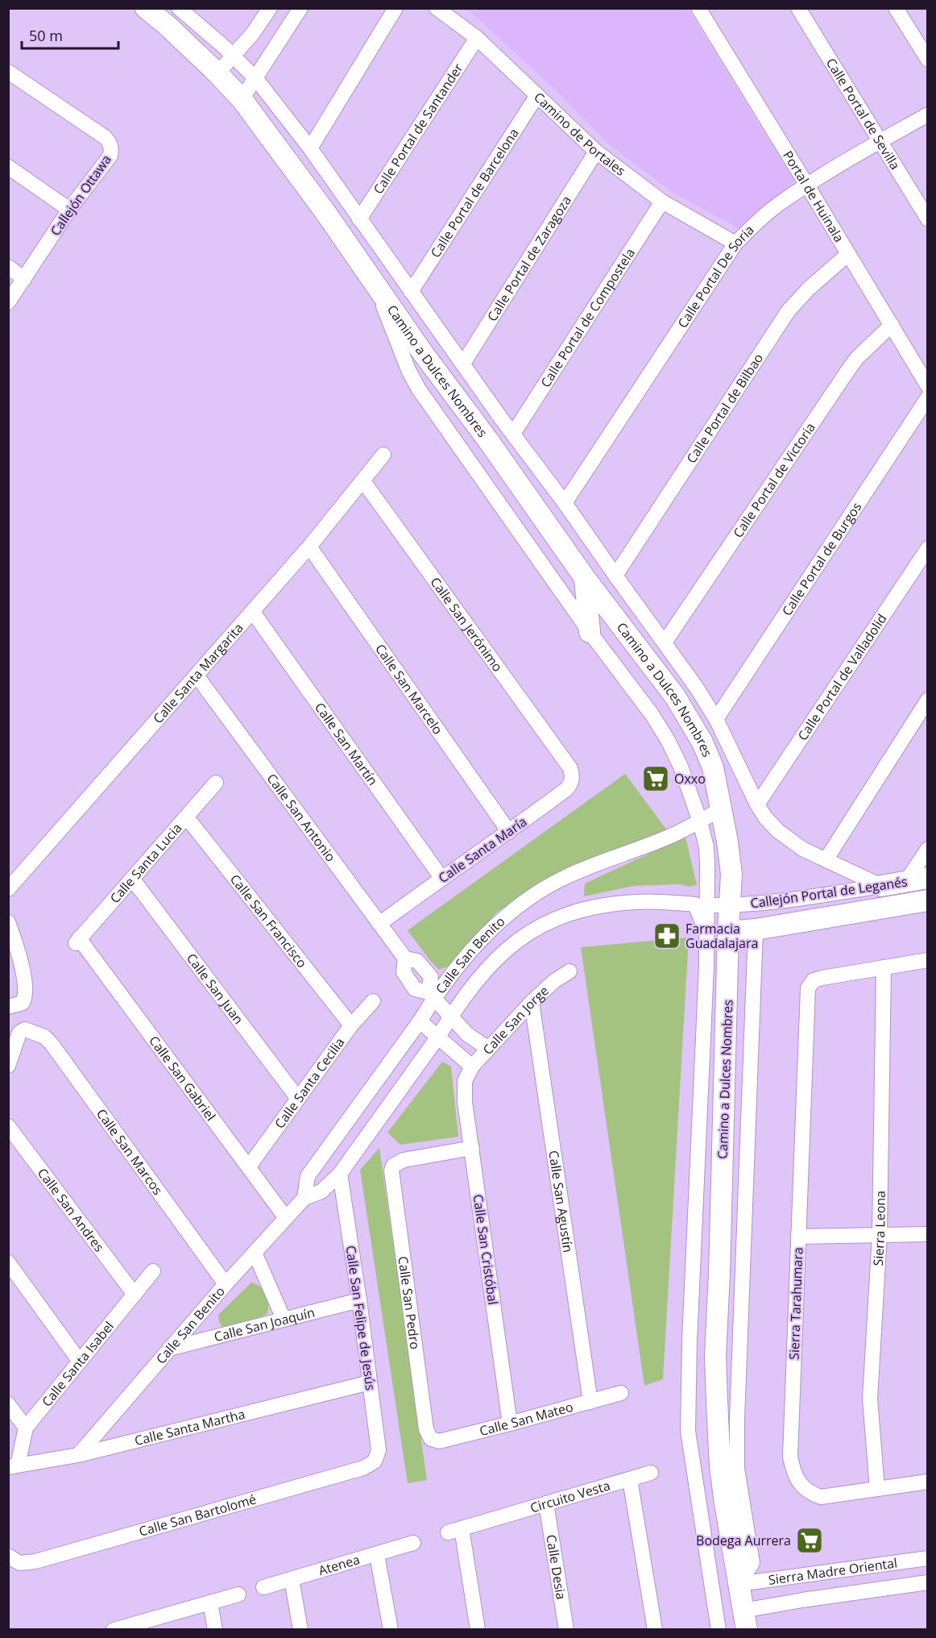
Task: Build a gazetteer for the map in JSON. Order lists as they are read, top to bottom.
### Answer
{
  "streets": {
    "main road": ["Camino a Dulces Nombres", "Callejón Portal de Leganés"],
    "street": [
      "Calle Portal de Sevilla",
      "Calle Portal de Santander",
      "Camino de Portales",
      "Calle Portal de Barcelona",
      "Callejón Ottawa",
      "Portal de Huinala",
      "Calle Portal de Zaragoza",
      "Calle Portal De Soria",
      "Calle Portal de Compostela",
      "Calle Portal de Bilbao",
      "Calle Portal de Victoria",
      "Calle Portal de Burgos",
      "Calle San Jerónimo",
      "Calle Santa Margarita",
      "Calle Portal de Valladolid",
      "Calle San Marcelo",
      "Calle San Martín",
      "Calle San Antonio",
      "Calle Santa María",
      "Calle Santa Lucia",
      "Calle San Francisco",
      "Calle San Benito",
      "Calle San Juan",
      "Calle San Jorge",
      "Calle San Gabriel",
      "Calle Santa Cecilia",
      "Calle San Marcos",
      "Calle San Agustín",
      "Calle San Andres",
      "Sierra Leona",
      "Calle San Cristóbal",
      "Calle San Pedro",
      "Sierra Tarahumara",
      "Calle San Felipe de Jesús",
      "Calle San Joaquín",
      "Calle Santa Isabel",
      "Calle San Mateo",
      "Calle Santa Martha",
      "Circuito Vesta",
      "Calle San Bartolomé",
      "Atenea",
      "Calle Desia",
      "Sierra Madre Oriental"
    ]
  },
  "crossings": [
    ["Calle Portal de Sevilla", "Calle Portal De Soria"],
    ["Calle Portal de Santander", "Camino de Portales"],
    ["Calle Portal de Santander", "Camino a Dulces Nombres"],
    ["Camino de Portales", "Calle Portal de Barcelona"],
    ["Camino de Portales", "Calle Portal de Zaragoza"],
    ["Camino de Portales", "Calle Portal De Soria"],
    ["Camino de Portales", "Calle Portal de Compostela"],
    ["Calle Portal de Barcelona", "Camino a Dulces Nombres"],
    ["Portal de Huinala", "Calle Portal De Soria"],
    ["Portal de Huinala", "Calle Portal de Bilbao"],
    ["Portal de Huinala", "Calle Portal de Victoria"],
    ["Calle Portal de Zaragoza", "Camino a Dulces Nombres"],
    ["Calle Portal De Soria", "Camino a Dulces Nombres"],
    ["Calle Portal de Compostela", "Camino a Dulces Nombres"],
    ["Camino a Dulces Nombres", "Calle Portal de Bilbao"],
    ["Camino a Dulces Nombres", "Calle Portal de Victoria"],
    ["Camino a Dulces Nombres", "Calle Portal de Burgos"],
    ["Camino a Dulces Nombres", "Calle Portal de Valladolid"],
    ["Camino a Dulces Nombres", "Callejón Portal de Leganés"],
    ["Camino a Dulces Nombres", "Calle San Benito"],
    ["Camino a Dulces Nombres", "Sierra Madre Oriental"],
    ["Calle San Jerónimo", "Calle Santa Margarita"],
    ["Calle San Jerónimo", "Calle Santa María"],
    ["Calle Santa Margarita", "Calle San Marcelo"],
    ["Calle Santa Margarita", "Calle San Martín"],
    ["Calle Santa Margarita", "Calle San Antonio"],
    ["Calle San Marcelo", "Calle Santa María"],
    ["Calle San Martín", "Calle Santa María"],
    ["Calle San Antonio", "Calle Santa María"],
    ["Calle San Antonio", "Calle San Benito"],
    ["Calle Santa Lucia", "Calle San Francisco"],
    ["Calle Santa Lucia", "Calle San Juan"],
    ["Calle Santa Lucia", "Calle San Gabriel"],
    ["Calle San Francisco", "Calle Santa Cecilia"],
    ["Calle San Benito", "Calle San Gabriel"],
    ["Calle San Benito", "Calle San Marcos"],
    ["Calle San Benito", "Calle San Felipe de Jesús"],
    ["Calle San Benito", "Calle San Joaquín"],
    ["Calle San Benito", "Calle Santa Martha"],
    ["Calle San Juan", "Calle Santa Cecilia"],
    ["Calle San Jorge", "Calle San Agustín"],
    ["Calle San Jorge", "Calle San Cristóbal"],
    ["Calle San Gabriel", "Calle Santa Cecilia"],
    ["Calle San Agustín", "Calle San Mateo"],
    ["Calle San Andres", "Calle Santa Isabel"],
    ["Sierra Leona", "Sierra Tarahumara"],
    ["Calle San Cristóbal", "Calle San Pedro"],
    ["Calle San Cristóbal", "Calle San Mateo"],
    ["Calle San Pedro", "Calle San Mateo"],
    ["Calle San Felipe de Jesús", "Calle San Joaquín"],
    ["Calle San Felipe de Jesús", "Calle Santa Martha"],
    ["Calle San Felipe de Jesús", "Calle San Bartolomé"],
    ["Calle Santa Isabel", "Calle Santa Martha"],
    ["Circuito Vesta", "Calle Desia"]
  ],
  "places": {
    "supermarket": ["Oxxo", "Bodega Aurrera"],
    "pharmacy": ["Farmacia Guadalajara"]
  },
  "scale_bar": "50 m"
}
